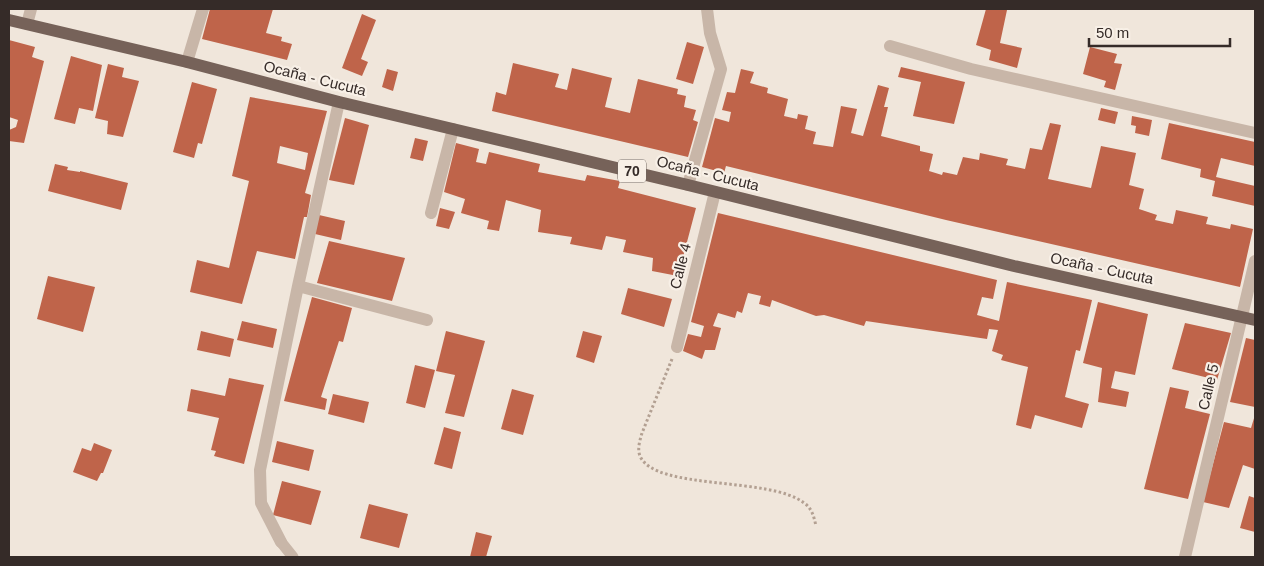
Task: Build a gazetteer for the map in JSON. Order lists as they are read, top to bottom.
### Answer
{
  "streets": {
    "main road": ["Ocaña - Cucuta", "70"],
    "street": ["Calle 4", "Calle 5"]
  },
  "crossings": [
    ["Ocaña - Cucuta", "Calle 4"],
    ["Ocaña - Cucuta", "Calle 5"]
  ],
  "scale_bar": "50 m"
}
